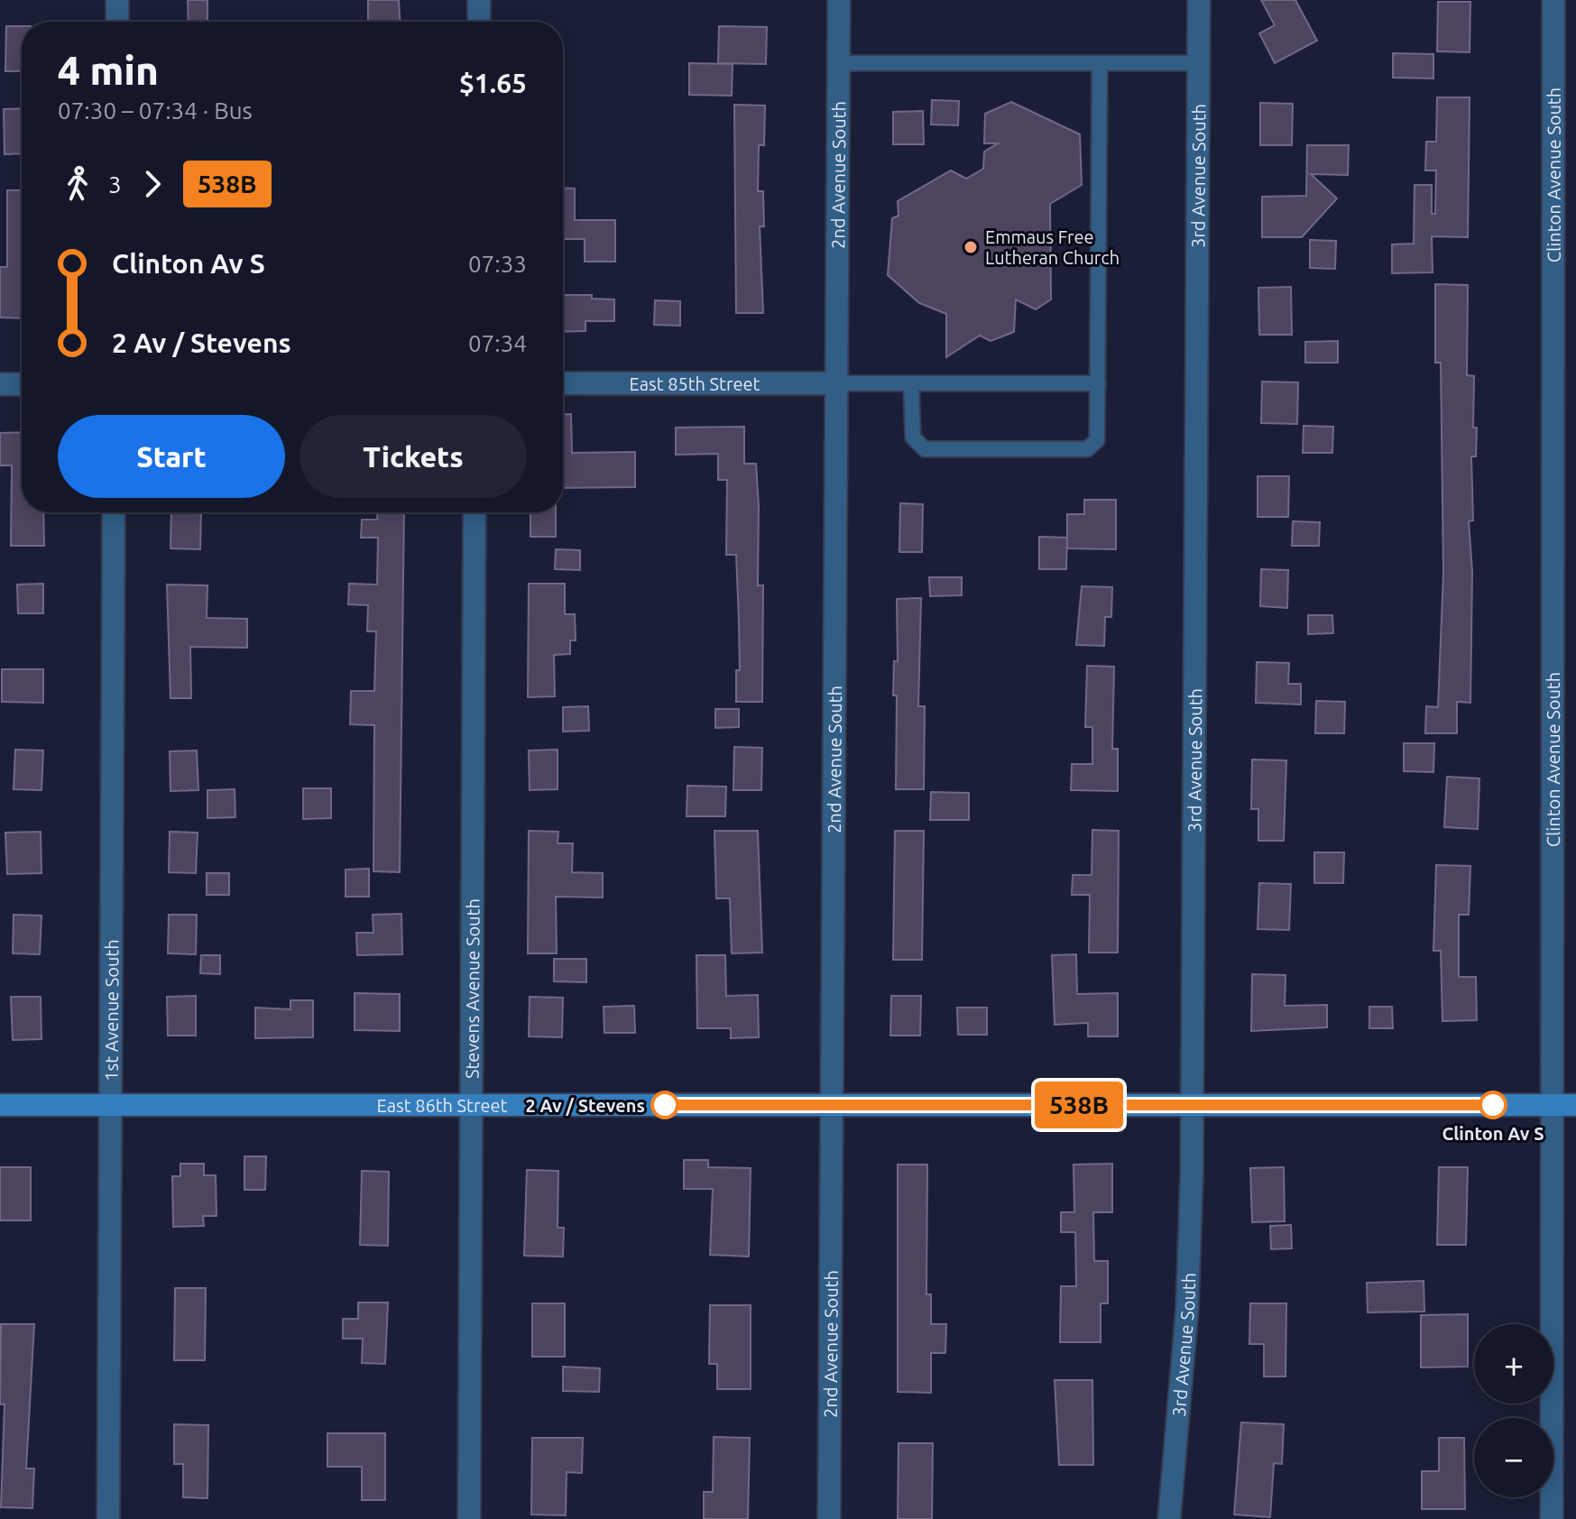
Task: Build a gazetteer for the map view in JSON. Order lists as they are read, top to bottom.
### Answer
{
  "streets": {
    "street": [
      "2nd Avenue South",
      "3rd Avenue South",
      "Clinton Avenue South",
      "East 85th Street",
      "Stevens Avenue South",
      "1st Avenue South",
      "East 86th Street"
    ]
  },
  "crossings": [
    ["2nd Avenue South", "East 85th Street"],
    ["2nd Avenue South", "East 86th Street"],
    ["3rd Avenue South", "East 86th Street"],
    ["Clinton Avenue South", "East 86th Street"],
    ["Stevens Avenue South", "East 86th Street"],
    ["1st Avenue South", "East 86th Street"]
  ],
  "places": ["Emmaus Free Lutheran Church", "2 Av / Stevens", "Clinton Av S"],
  "lines": ["bus line 538B"],
  "page": {
    "on_map": "538B",
    "heading": ["4 min", "07:30 – 07:34 · Bus", "$1.65"],
    "legs": ["3", "538B"],
    "list": [
      {
        "name": "Clinton Av S",
        "value": "07:33"
      },
      {
        "name": "2 Av / Stevens",
        "value": "07:34"
      }
    ],
    "buttons": ["Start", "Tickets"],
    "map_buttons": ["+", "−"]
  }
}
